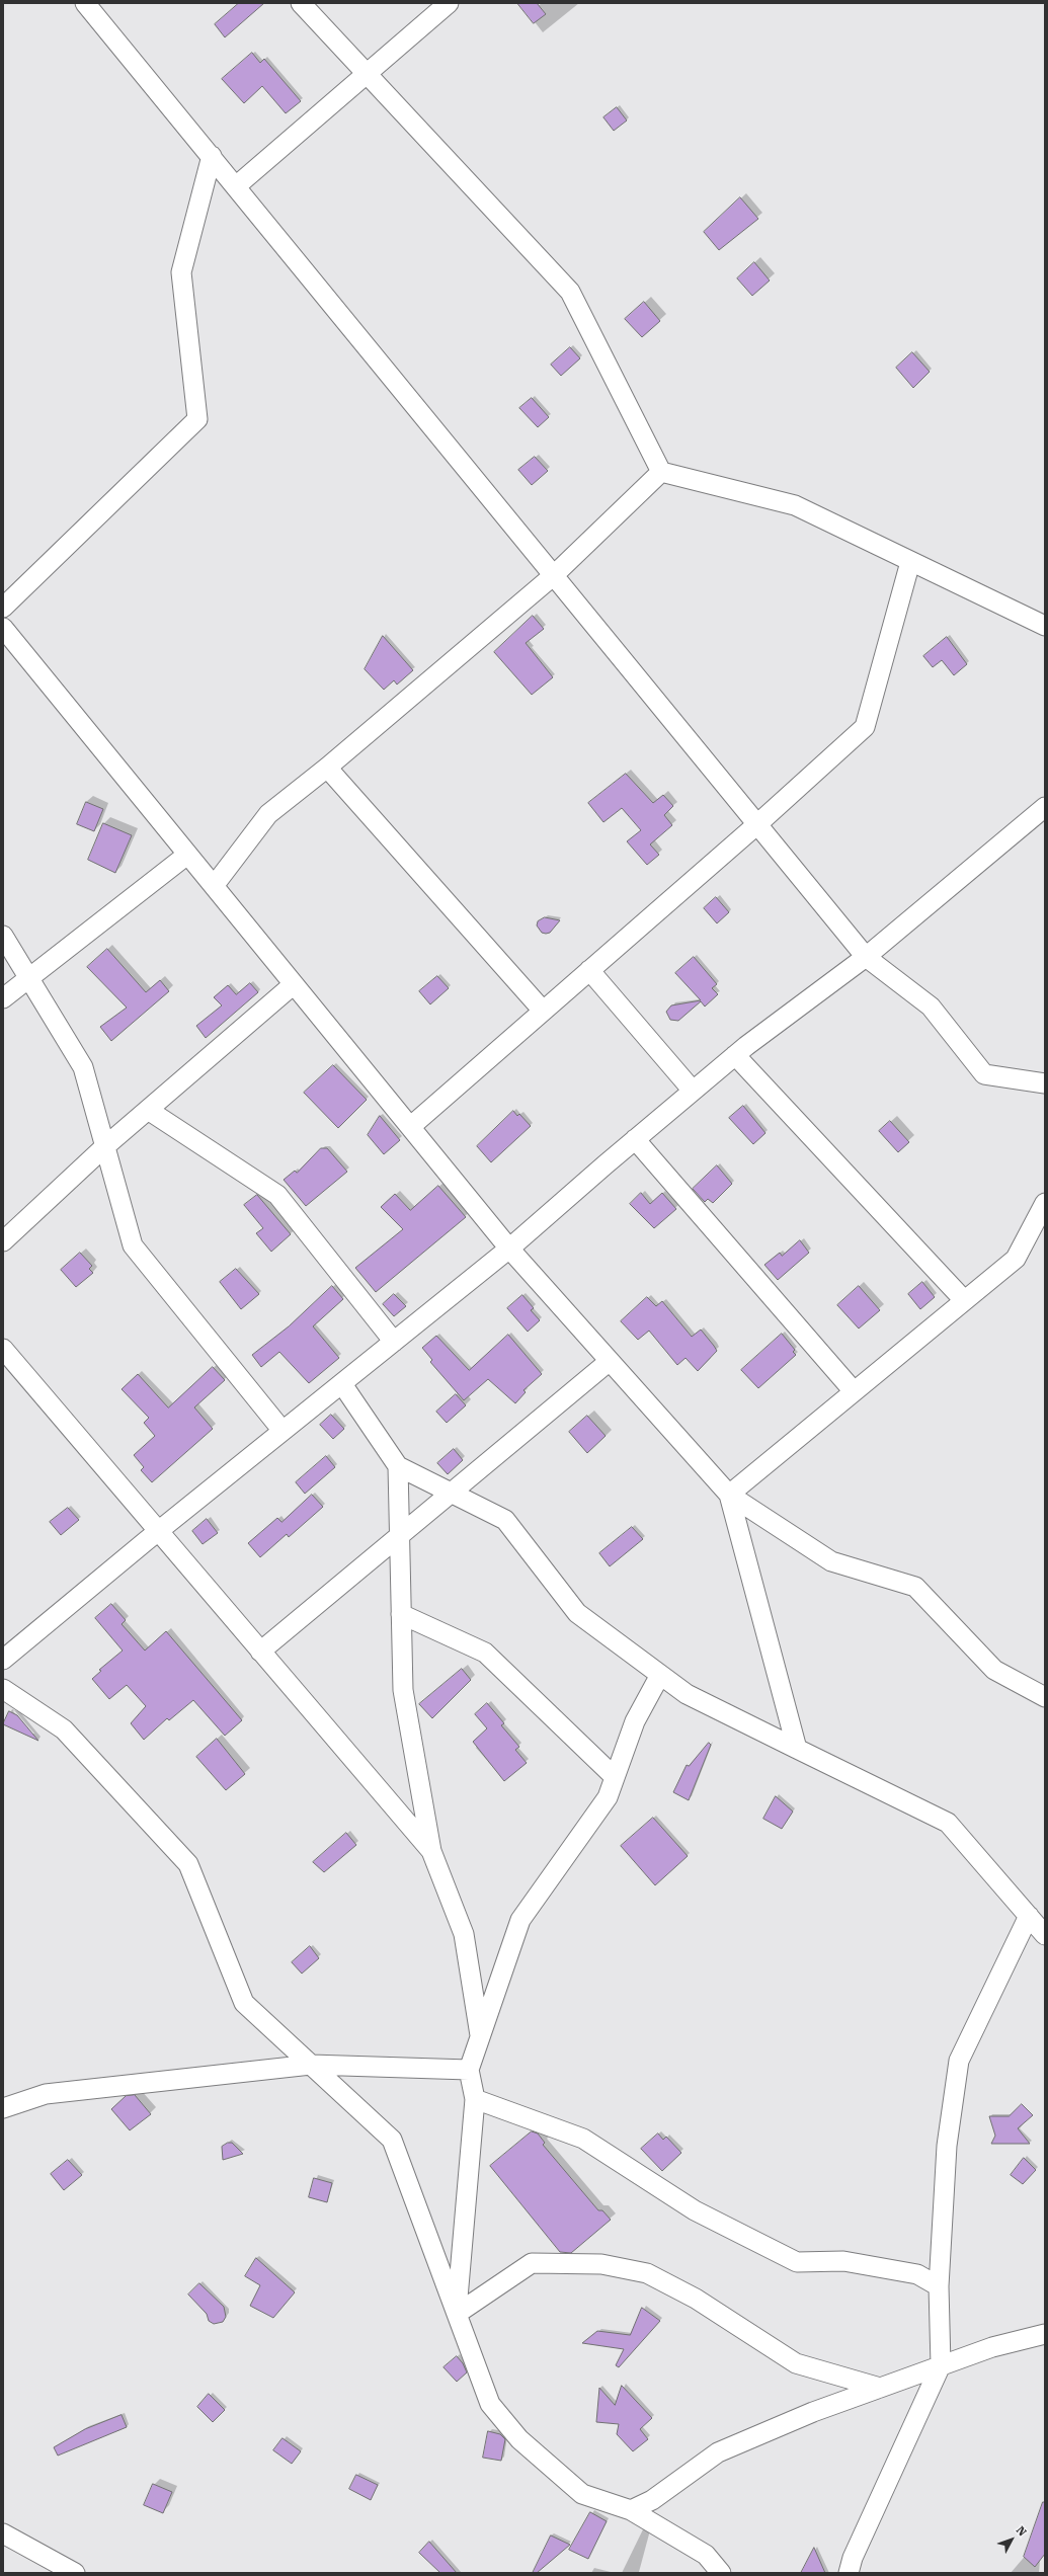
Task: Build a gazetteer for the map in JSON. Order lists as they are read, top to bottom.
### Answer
{
  "north": "top right"
}
